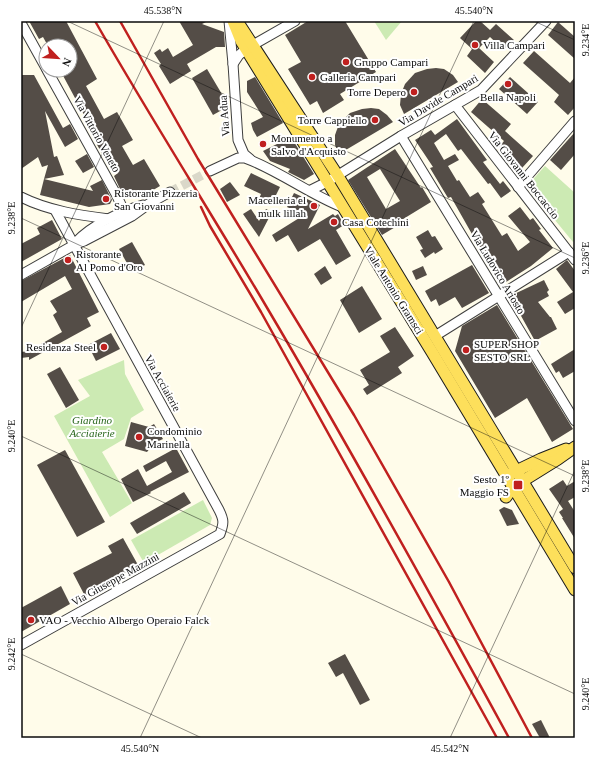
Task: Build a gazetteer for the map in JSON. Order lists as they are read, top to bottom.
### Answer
{
  "streets": {
    "main road": ["Viale Antonio Gramsci"],
    "street": [
      "Via Davide Campari",
      "Via Adua",
      "Via Vittorio Veneto",
      "Via Giovanni Boccaccio",
      "Via Ludovico Ariosto",
      "Via Acciaierie",
      "Via Giuseppe Mazzini"
    ]
  },
  "crossings": [
    ["Via Davide Campari", "Via Giovanni Boccaccio"],
    ["Via Davide Campari", "Via Ludovico Ariosto"],
    ["Via Davide Campari", "Viale Antonio Gramsci"],
    ["Via Acciaierie", "Via Giuseppe Mazzini"]
  ],
  "parks": ["Giardino Acciaierie"],
  "places": {
    "other": [
      "Villa Campari",
      "Gruppo Campari",
      "Galleria Campari",
      "Bella Napoli",
      "Torre Depero",
      "Torre Cappiello",
      "Monumento a Salvo d'Acquisto",
      "Ristorante Pizzeria San Giovanni",
      "Macelleria el mulk lillah",
      "Casa Cotechini",
      "Ristorante Al Pomo d'Oro",
      "Residenza Steel",
      "SUPER SHOP SESTO SRL",
      "Condominio Marinella",
      "VAO - Vecchio Albergo Operaio Falck"
    ],
    "transit": ["Sesto 1º Maggio FS"]
  },
  "north": "bottom right",
  "coordinates": [
    "45.538°N",
    "45.540°N",
    "9.234°E",
    "9.238°E",
    "9.236°E",
    "9.240°E",
    "9.242°E",
    "45.542°N"
  ]
}
